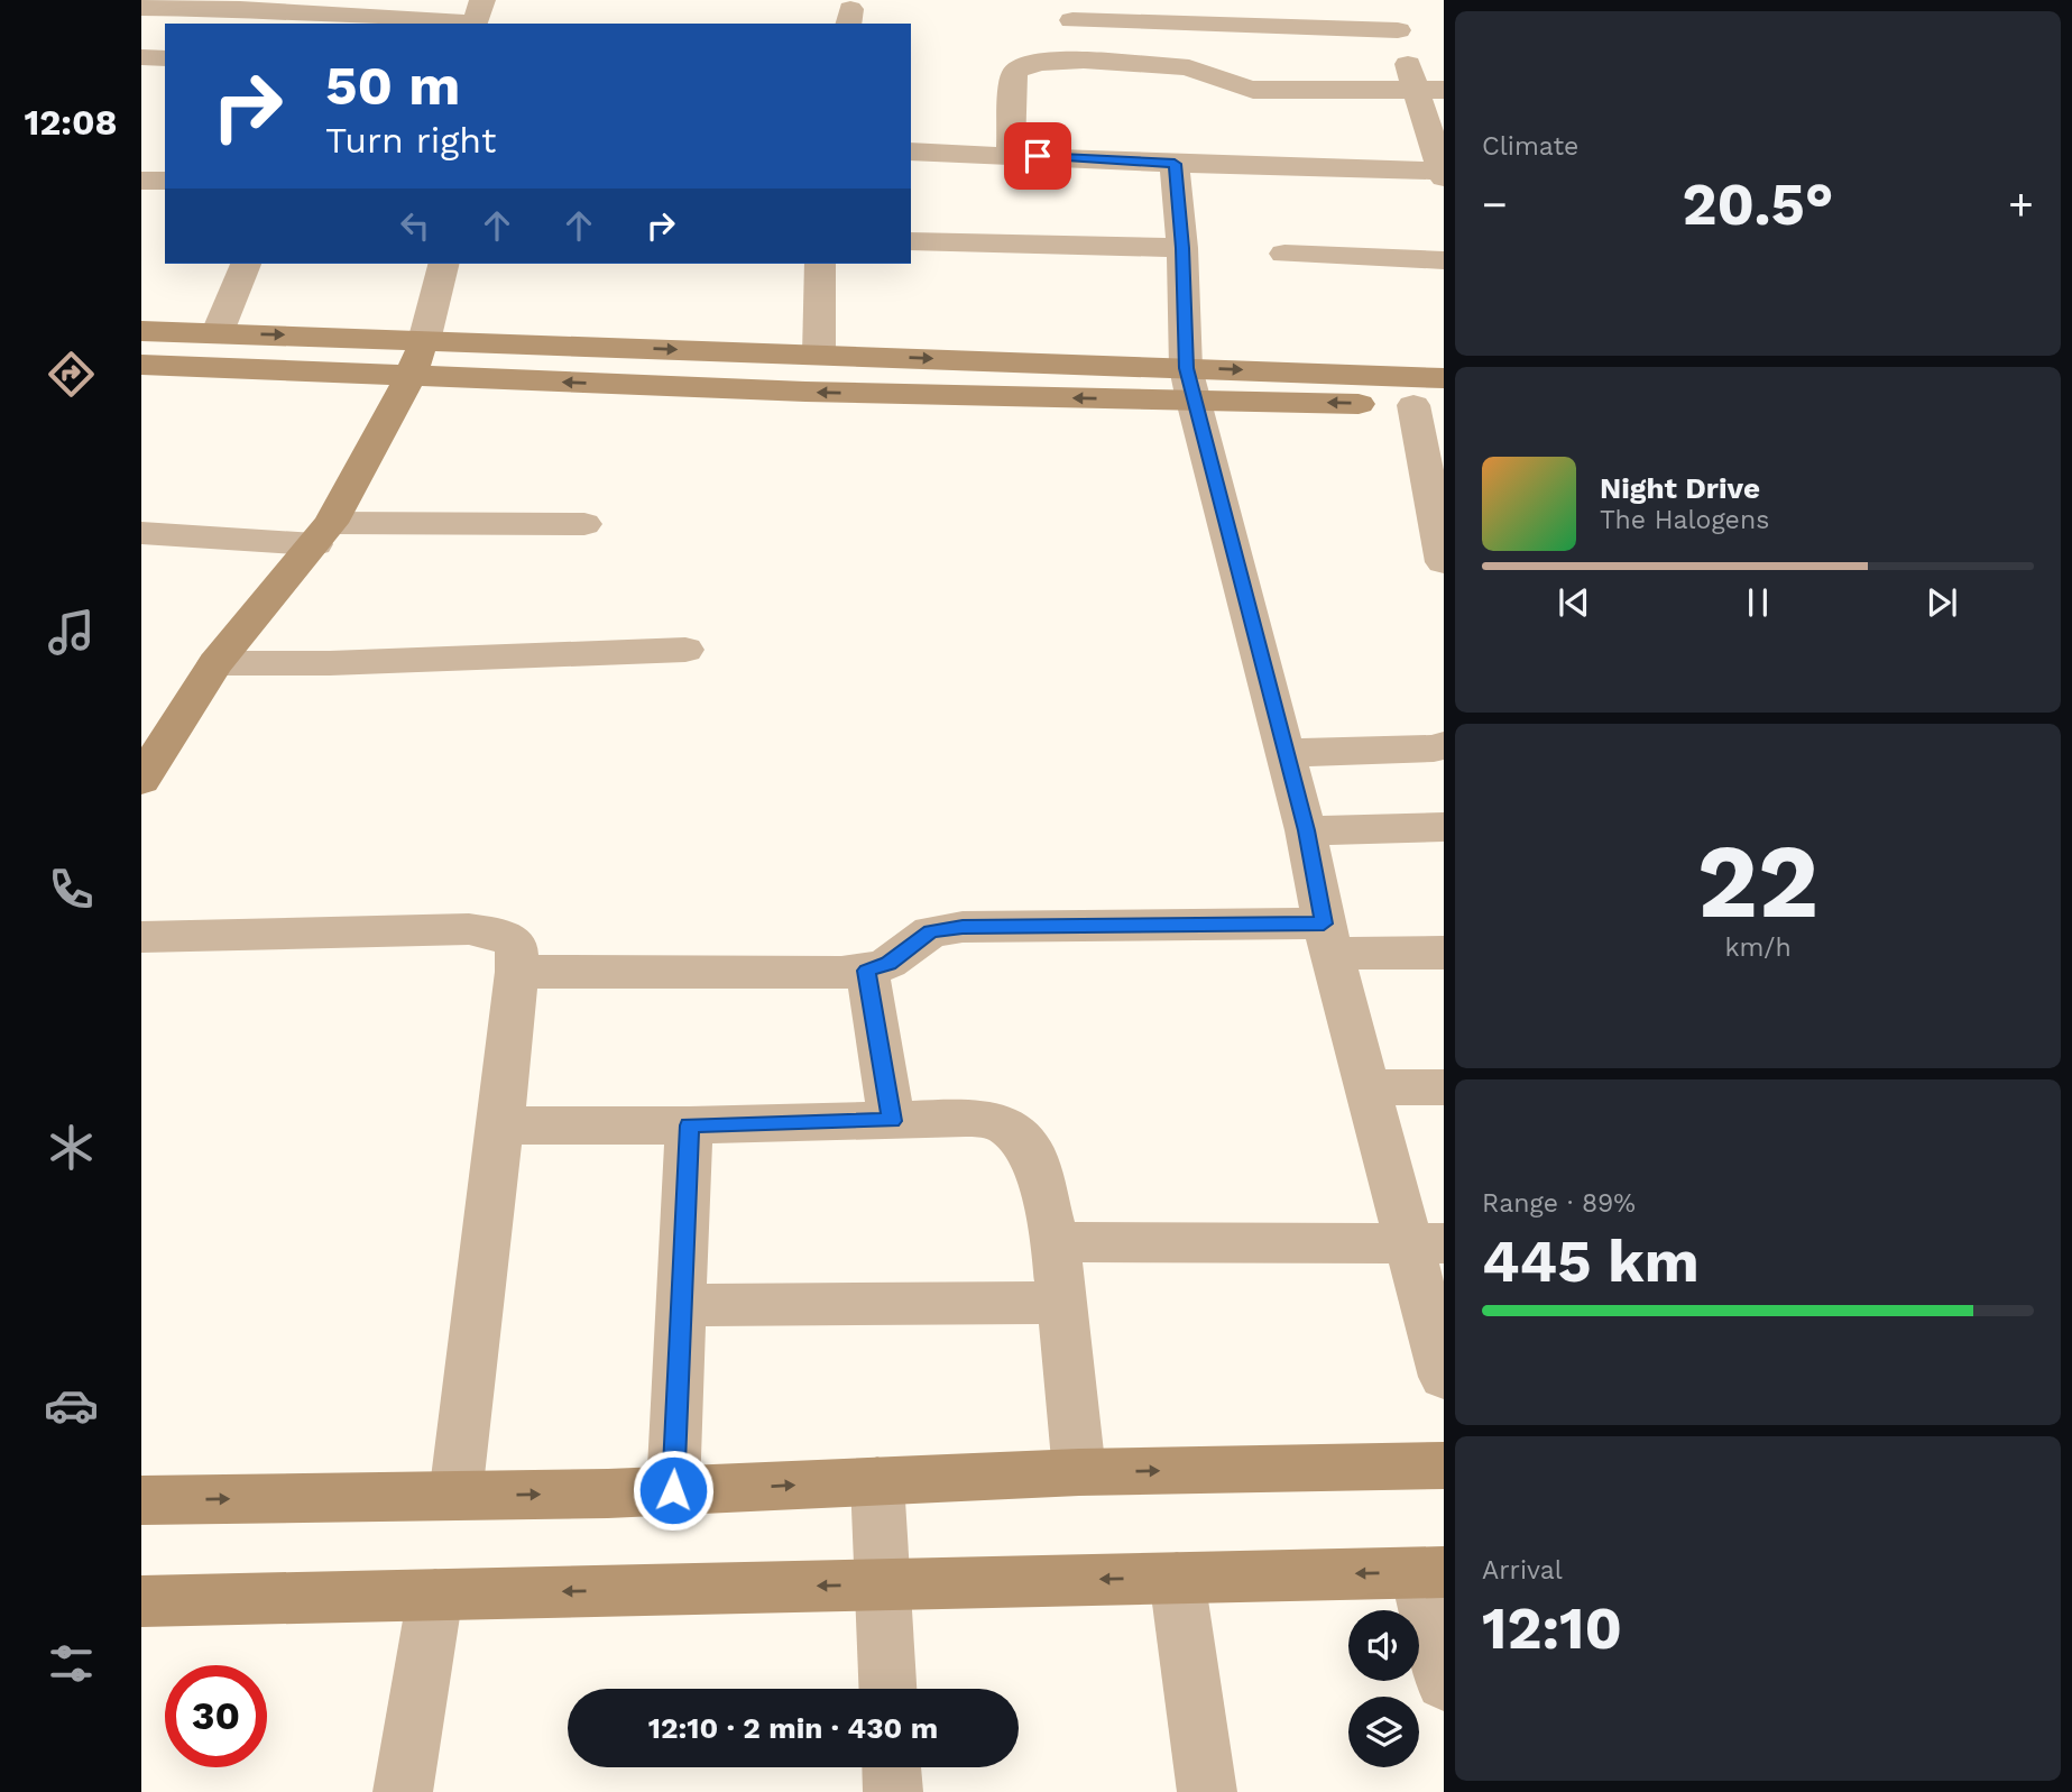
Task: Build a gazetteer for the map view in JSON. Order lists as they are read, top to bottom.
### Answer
{
  "page": {
    "tabs": "12:08",
    "tile": [
      "Climate",
      ["22", "km/h"],
      ["Range · 89%", "445 km"],
      ["Arrival", "12:10"]
    ],
    "turn": ["50 m", "Turn right"],
    "heat": ["−", "20.5°", "+"],
    "song": ["Night Drive", "The Halogens"],
    "limit": "30",
    "trip": "12:10 · 2 min · 430 m"
  }
}
